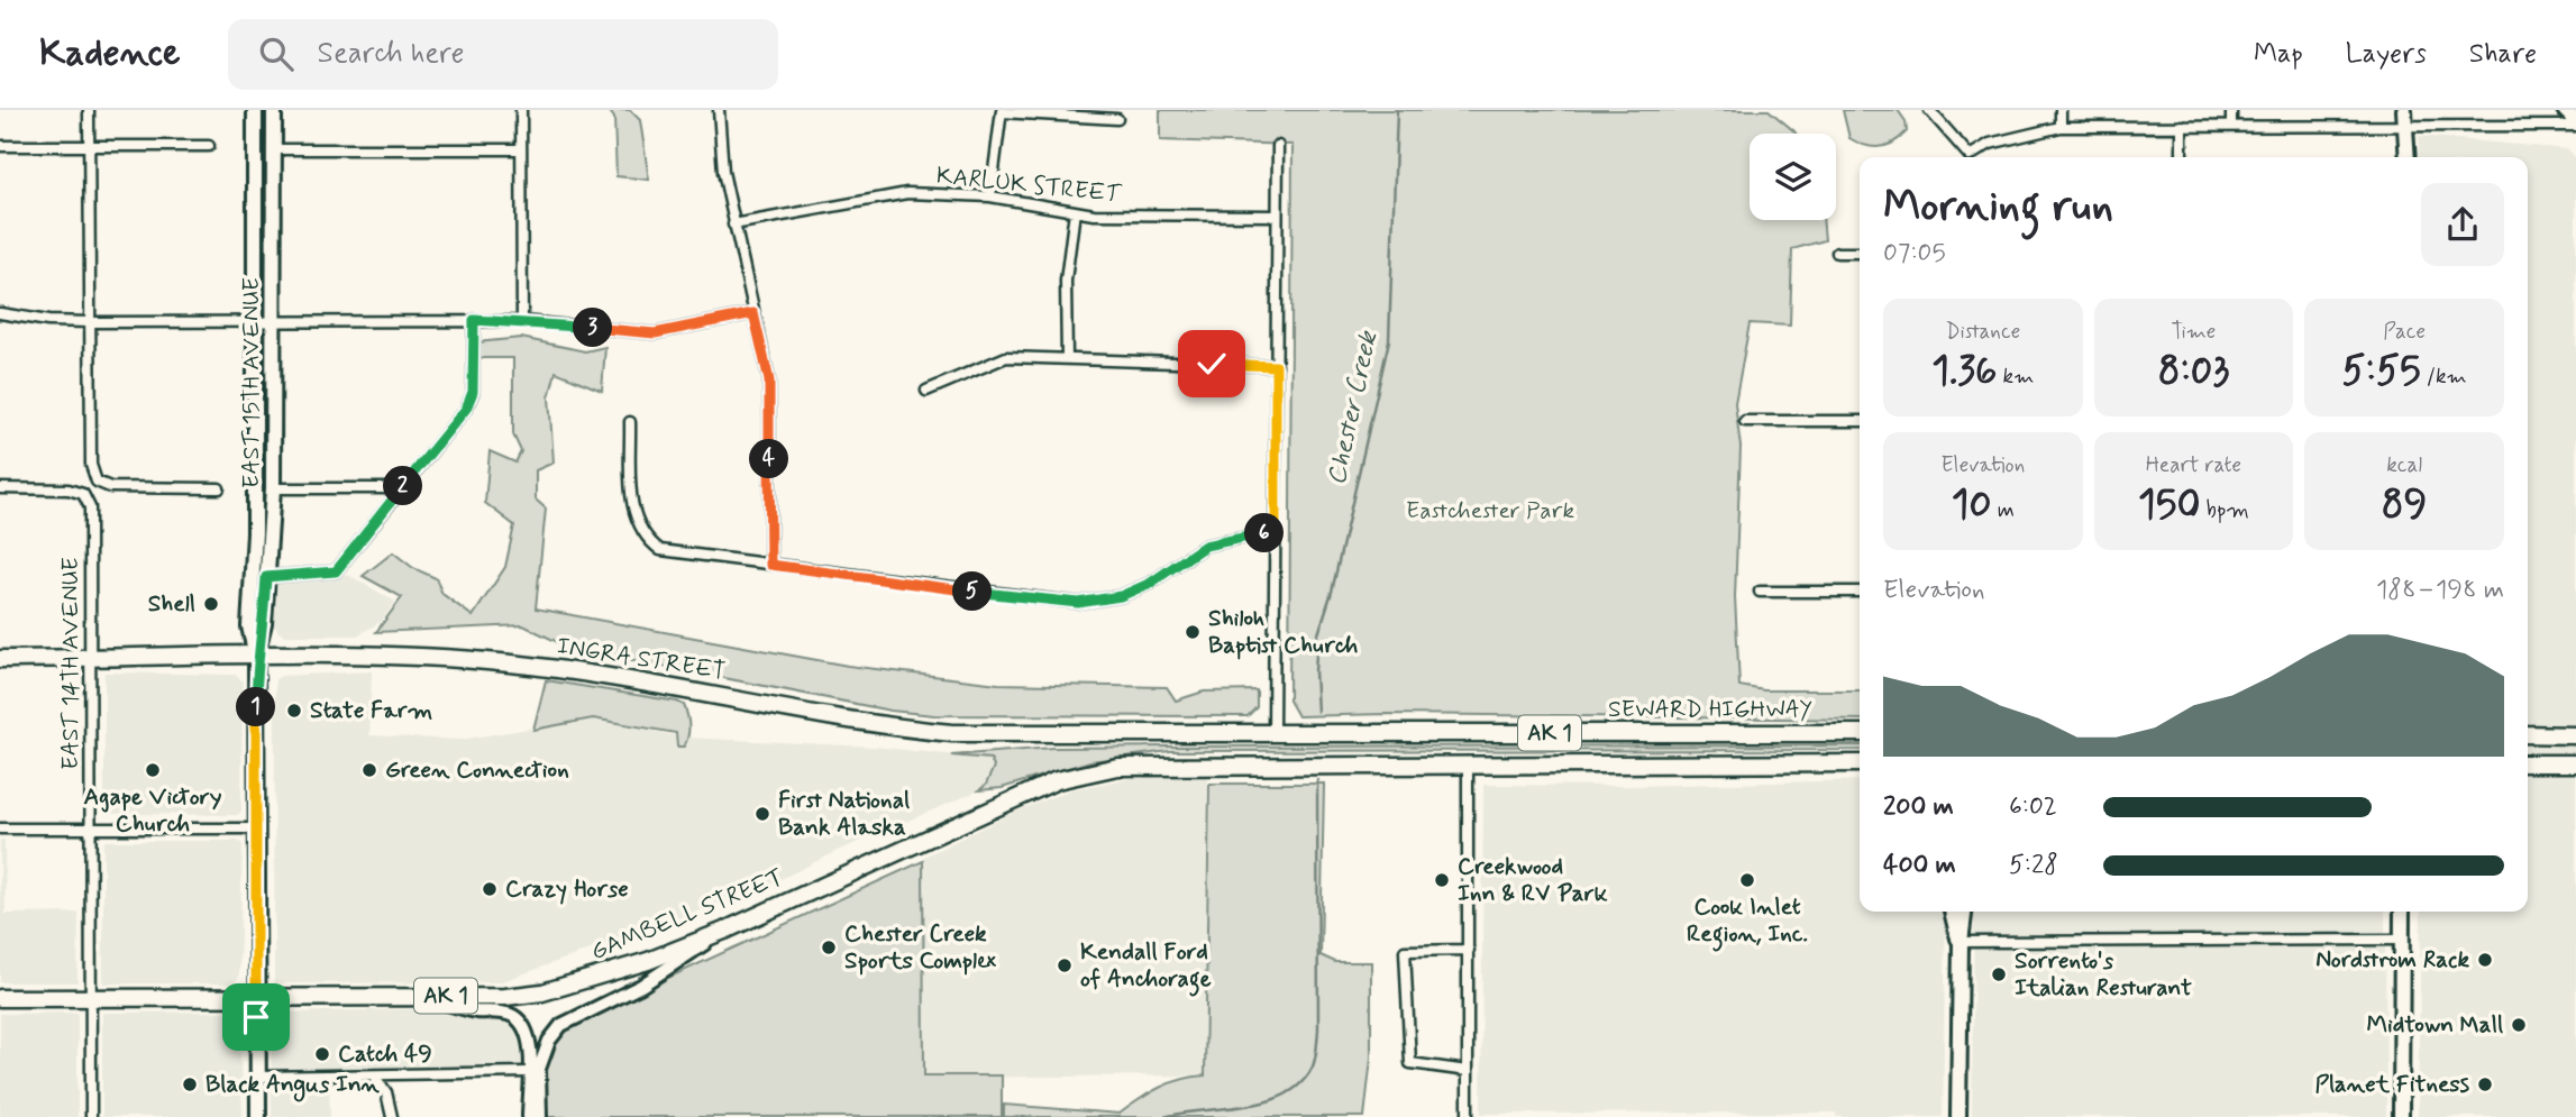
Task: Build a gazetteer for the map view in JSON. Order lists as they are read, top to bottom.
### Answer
{
  "streets": {
    "highway": [
      "INGRA STREET",
      "SEWARD HIGHWAY",
      "AK 1",
      "GAMBELL STREET"
    ],
    "main road": ["EAST 15TH AVENUE"],
    "street": ["KARLUK STREET", "EAST 14TH AVENUE"]
  },
  "crossings": [
    ["EAST 15TH AVENUE", "INGRA STREET"],
    ["EAST 15TH AVENUE", "GAMBELL STREET"],
    ["INGRA STREET", "EAST 14TH AVENUE"],
    ["INGRA STREET", "SEWARD HIGHWAY"],
    ["EAST 14TH AVENUE", "GAMBELL STREET"],
    ["AK 1", "GAMBELL STREET"]
  ],
  "water": ["Chester Creek"],
  "parks": ["Eastchester Park"],
  "places": [
    "Shell",
    "Shiloh Baptist Church",
    "State Farm",
    "Agape Victory Church",
    "Green Connection",
    "First National Bank Alaska",
    "Creekwood Inn & RV Park",
    "Cook Inlet Region, Inc.",
    "Crazy Horse",
    "Chester Creek Sports Complex",
    "Nordstrom Rack",
    "Kendall Ford of Anchorage",
    "Sorrento's Italian Resturant",
    "Midtown Mall",
    "Catch 49",
    "Black Angus Inn",
    "Planet Fitness"
  ],
  "page": {
    "header": "Kadence",
    "search": "Search here",
    "nav": ["Map", "Layers", "Share"],
    "heading": ["Morning run", "07:05"],
    "stats": [
      ["Distance", "1.36 km"],
      ["Time", "8:03"],
      ["Pace", "5:55 /km"],
      ["Elevation", "10 m"],
      ["Heart rate", "150 bpm"],
      ["kcal", "89"]
    ],
    "pins": [
      "3",
      "4",
      "2",
      "6",
      "5",
      "1"
    ],
    "chart": ["Elevation", "188–198 m"],
    "list": [
      {
        "name": "200 m",
        "note": "6:02"
      },
      {
        "name": "400 m",
        "note": "5:28"
      }
    ]
  }
}
